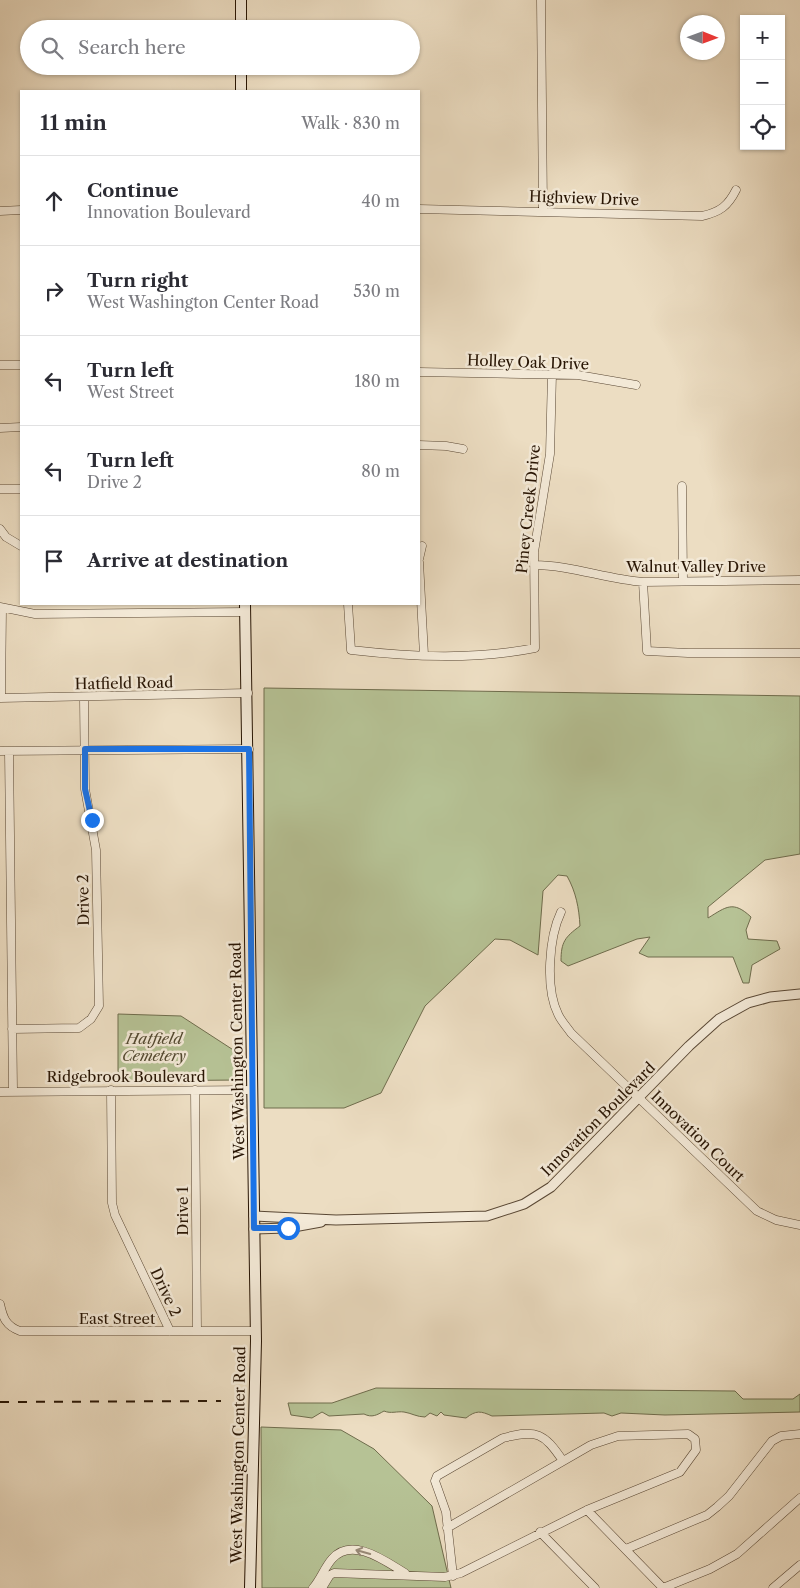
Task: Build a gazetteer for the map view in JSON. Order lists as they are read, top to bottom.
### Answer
{
  "streets": {
    "main road": ["West Washington Center Road"],
    "street": [
      "Highview Drive",
      "Holley Oak Drive",
      "Piney Creek Drive",
      "Walnut Valley Drive",
      "Hatfield Road",
      "Drive 2",
      "Ridgebrook Boulevard",
      "Innovation Boulevard",
      "Innovation Court",
      "Drive 1",
      "East Street"
    ]
  },
  "crossings": [
    ["Holley Oak Drive", "Piney Creek Drive"],
    ["Piney Creek Drive", "Walnut Valley Drive"],
    ["Hatfield Road", "Drive 2"],
    ["Hatfield Road", "West Washington Center Road"],
    ["Drive 2", "Ridgebrook Boulevard"],
    ["Drive 2", "East Street"],
    ["West Washington Center Road", "Ridgebrook Boulevard"],
    ["West Washington Center Road", "Innovation Boulevard"],
    ["West Washington Center Road", "East Street"],
    ["Ridgebrook Boulevard", "Drive 1"],
    ["Innovation Boulevard", "Innovation Court"],
    ["Drive 1", "East Street"]
  ],
  "parks": ["Hatfield Cemetery"],
  "north": "right",
  "page": {
    "map_buttons": ["+", "−"],
    "search": "Search here",
    "heading": ["11 min", "Walk · 830 m"],
    "list": [
      ["Continue", "Innovation Boulevard", "40 m"],
      ["Turn right", "West Washington Center Road", "530 m"],
      ["Turn left", "West Street", "180 m"],
      ["Turn left", "Drive 2", "80 m"],
      "Arrive at destination"
    ]
  }
}
